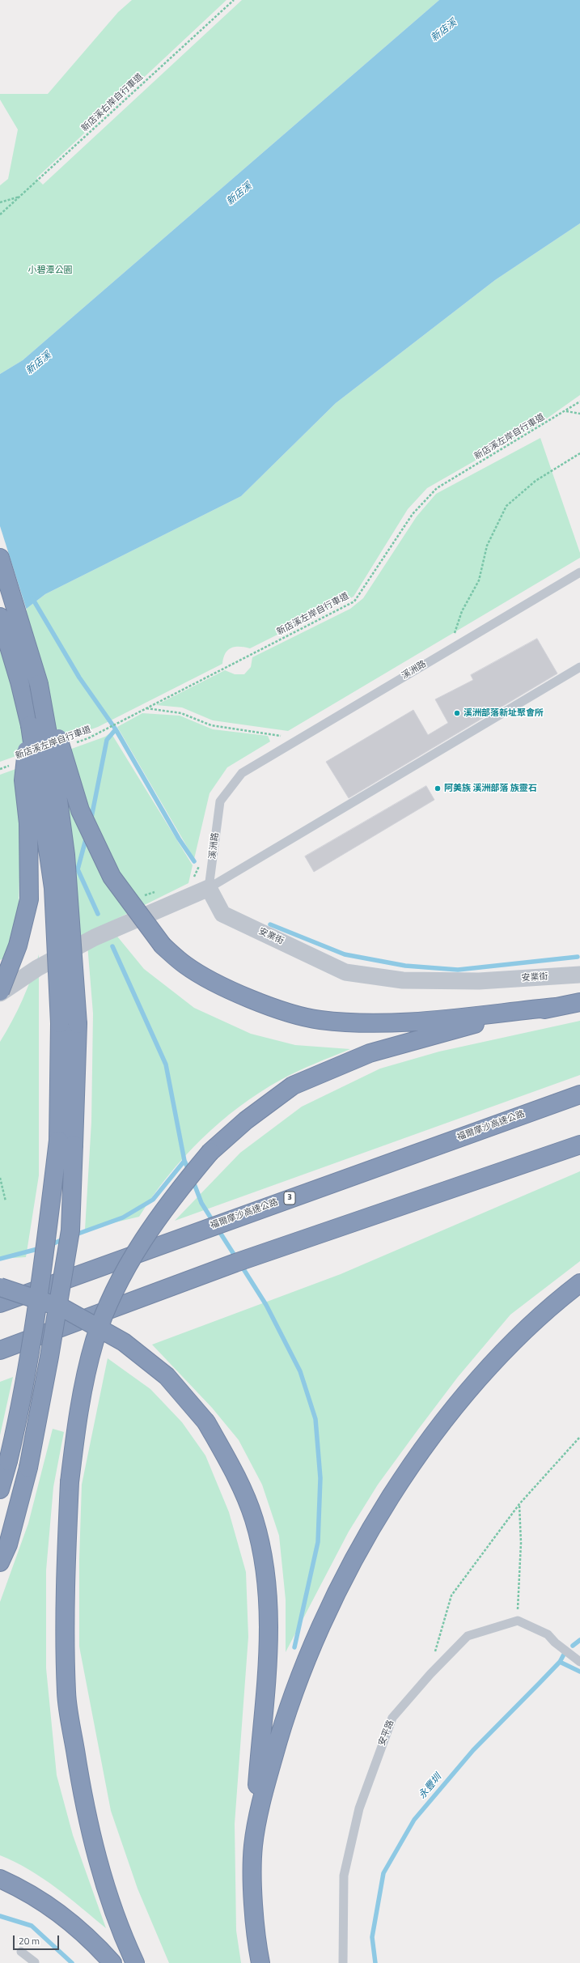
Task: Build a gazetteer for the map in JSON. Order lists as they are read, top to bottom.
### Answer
{
  "streets": {
    "highway": ["福爾摩沙高速公路", "3"],
    "street": ["安業街"],
    "lane": ["溪洲路", "安平路"],
    "path": ["新店溪右岸自行車道", "新店溪左岸自行車道"]
  },
  "crossings": [
    ["溪洲路", "安業街"]
  ],
  "water": ["新店溪", "永豐圳"],
  "parks": ["小碧潭公園"],
  "places": ["溪洲部落新址聚會所", "阿美族 溪洲部落 族靈石"],
  "scale_bar": "20 m"
}
